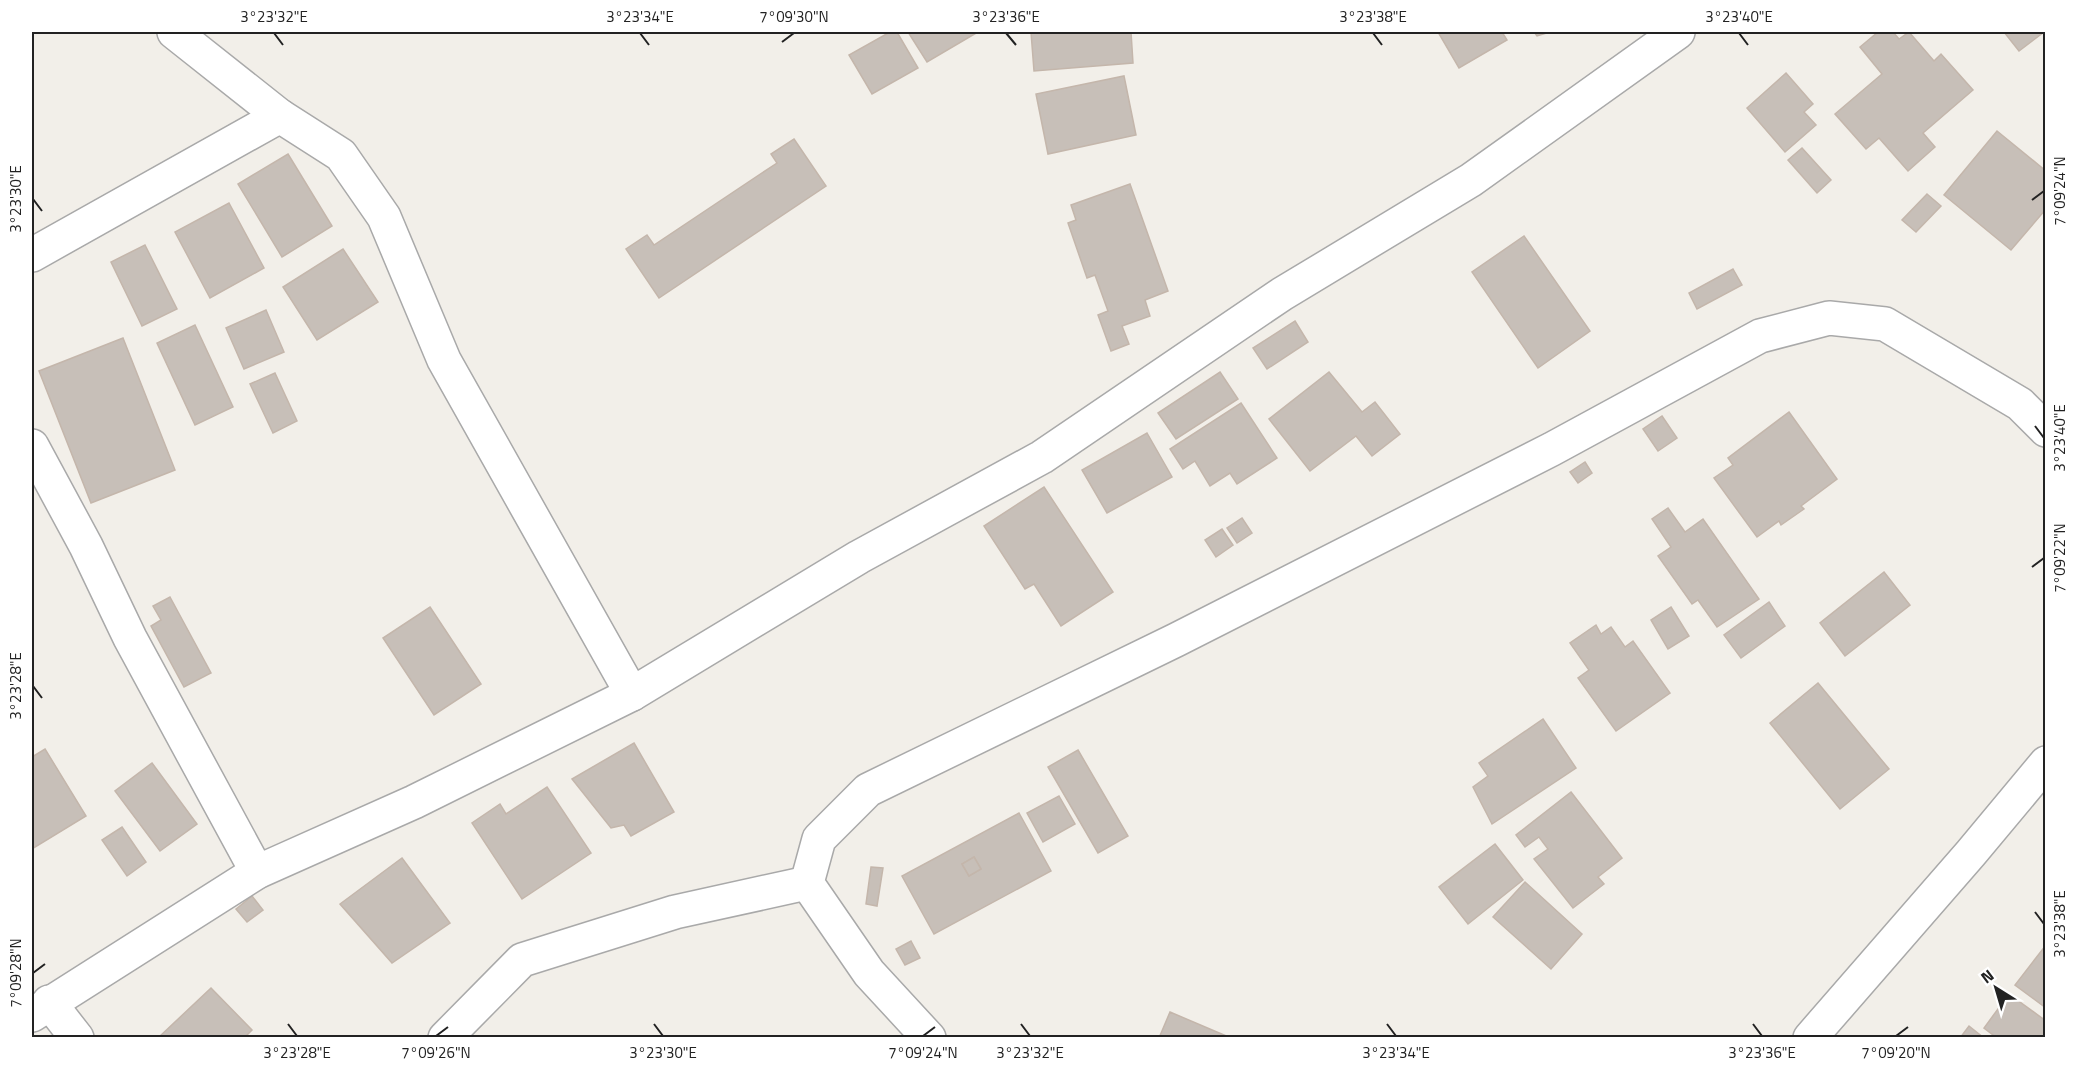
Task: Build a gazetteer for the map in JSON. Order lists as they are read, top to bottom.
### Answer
{
  "north": "top left",
  "coordinates": [
    "3°23'32\"E",
    "3°23'34\"E",
    "7°09'30\"N",
    "3°23'36\"E",
    "3°23'38\"E",
    "3°23'40\"E",
    "7°09'24\"N",
    "3°23'30\"E",
    "7°09'22\"N",
    "3°23'28\"E",
    "7°09'28\"N",
    "7°09'26\"N",
    "7°09'20\"N"
  ]
}
